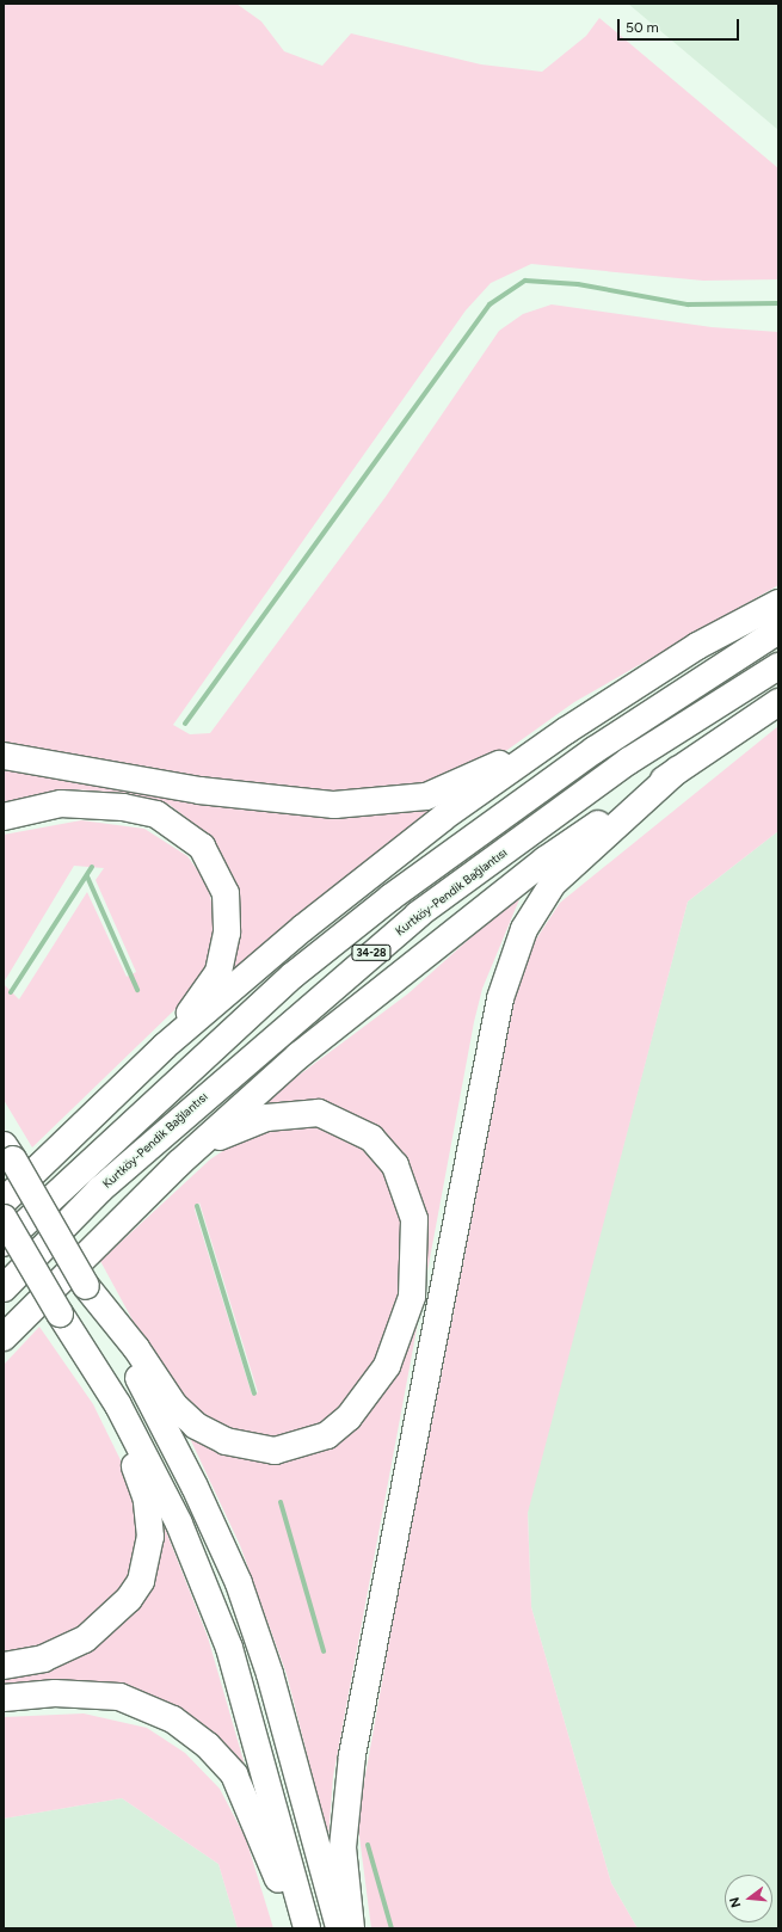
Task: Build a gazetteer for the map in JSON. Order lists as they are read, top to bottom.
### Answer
{
  "streets": {
    "highway": ["Kurtköy-Pendik Bağlantısı", "34-28"]
  },
  "scale_bar": "50 m",
  "north": "left"
}
